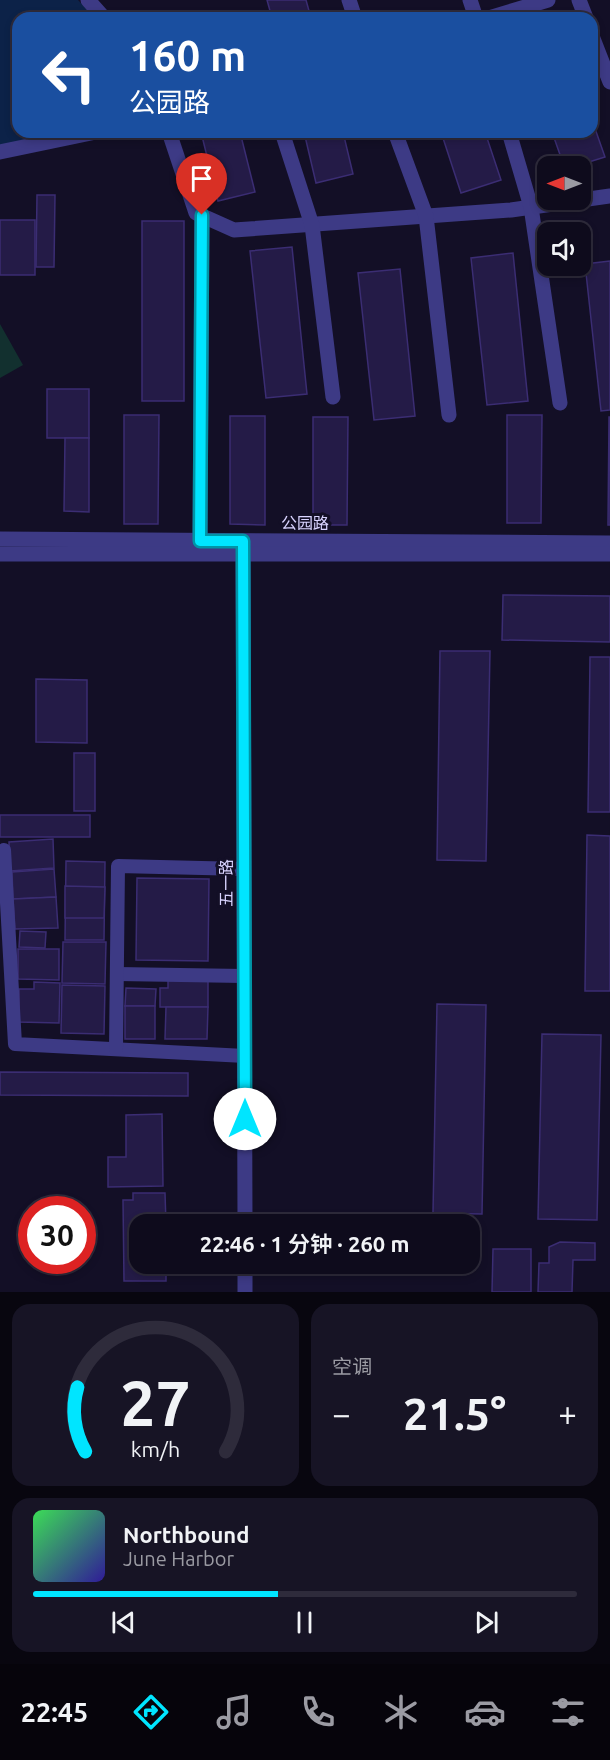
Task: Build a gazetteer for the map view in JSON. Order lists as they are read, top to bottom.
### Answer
{
  "streets": {
    "street": ["公园路", "五一路"]
  },
  "crossings": [
    ["公园路", "五一路"]
  ],
  "north": "left",
  "page": {
    "turn": ["160 m", "公园路"],
    "limit": "30",
    "trip": "22:46 · 1 分钟 · 260 m",
    "tile": "空调",
    "heat": ["−", "21.5°", "+"],
    "song": ["Northbound", "June Harbor"],
    "tabs": "22:45",
    "gauge": ["27", "km/h"]
  }
}
